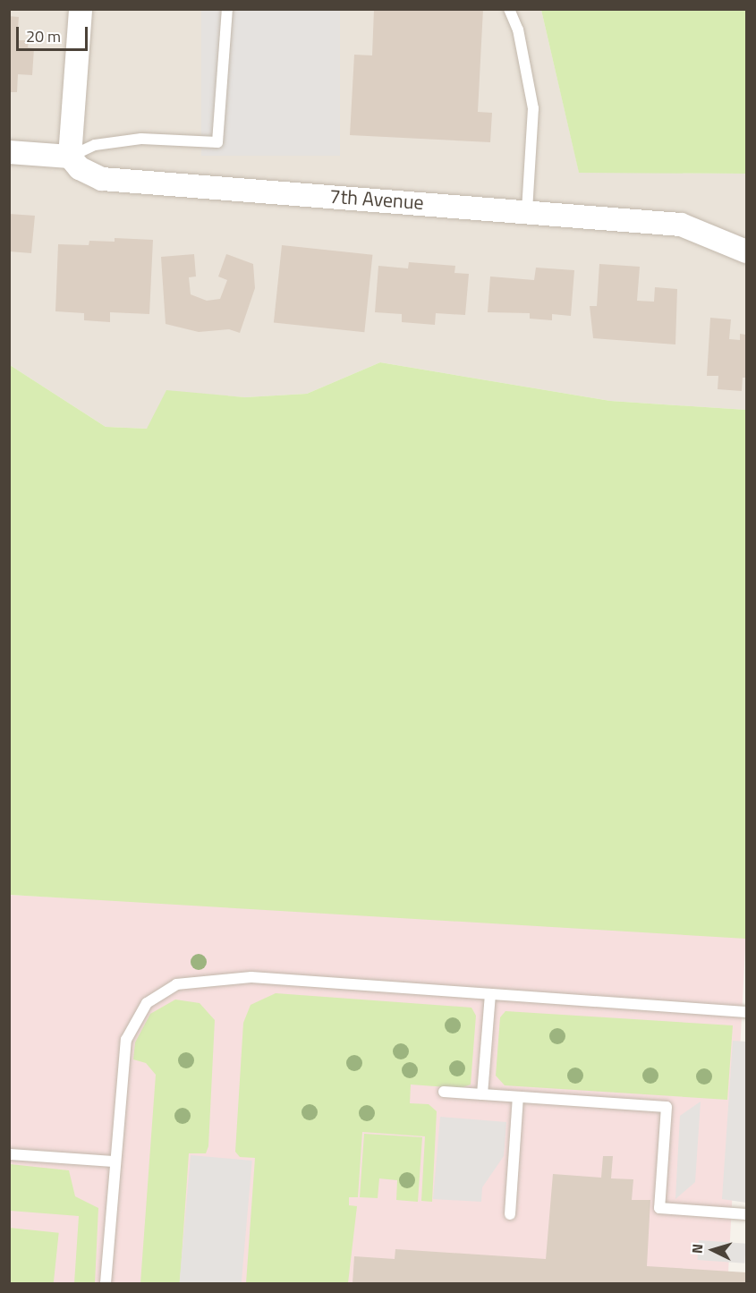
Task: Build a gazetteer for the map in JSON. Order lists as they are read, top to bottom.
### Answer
{
  "streets": {
    "street": ["7th Avenue"]
  },
  "scale_bar": "20 m",
  "north": "left"
}
